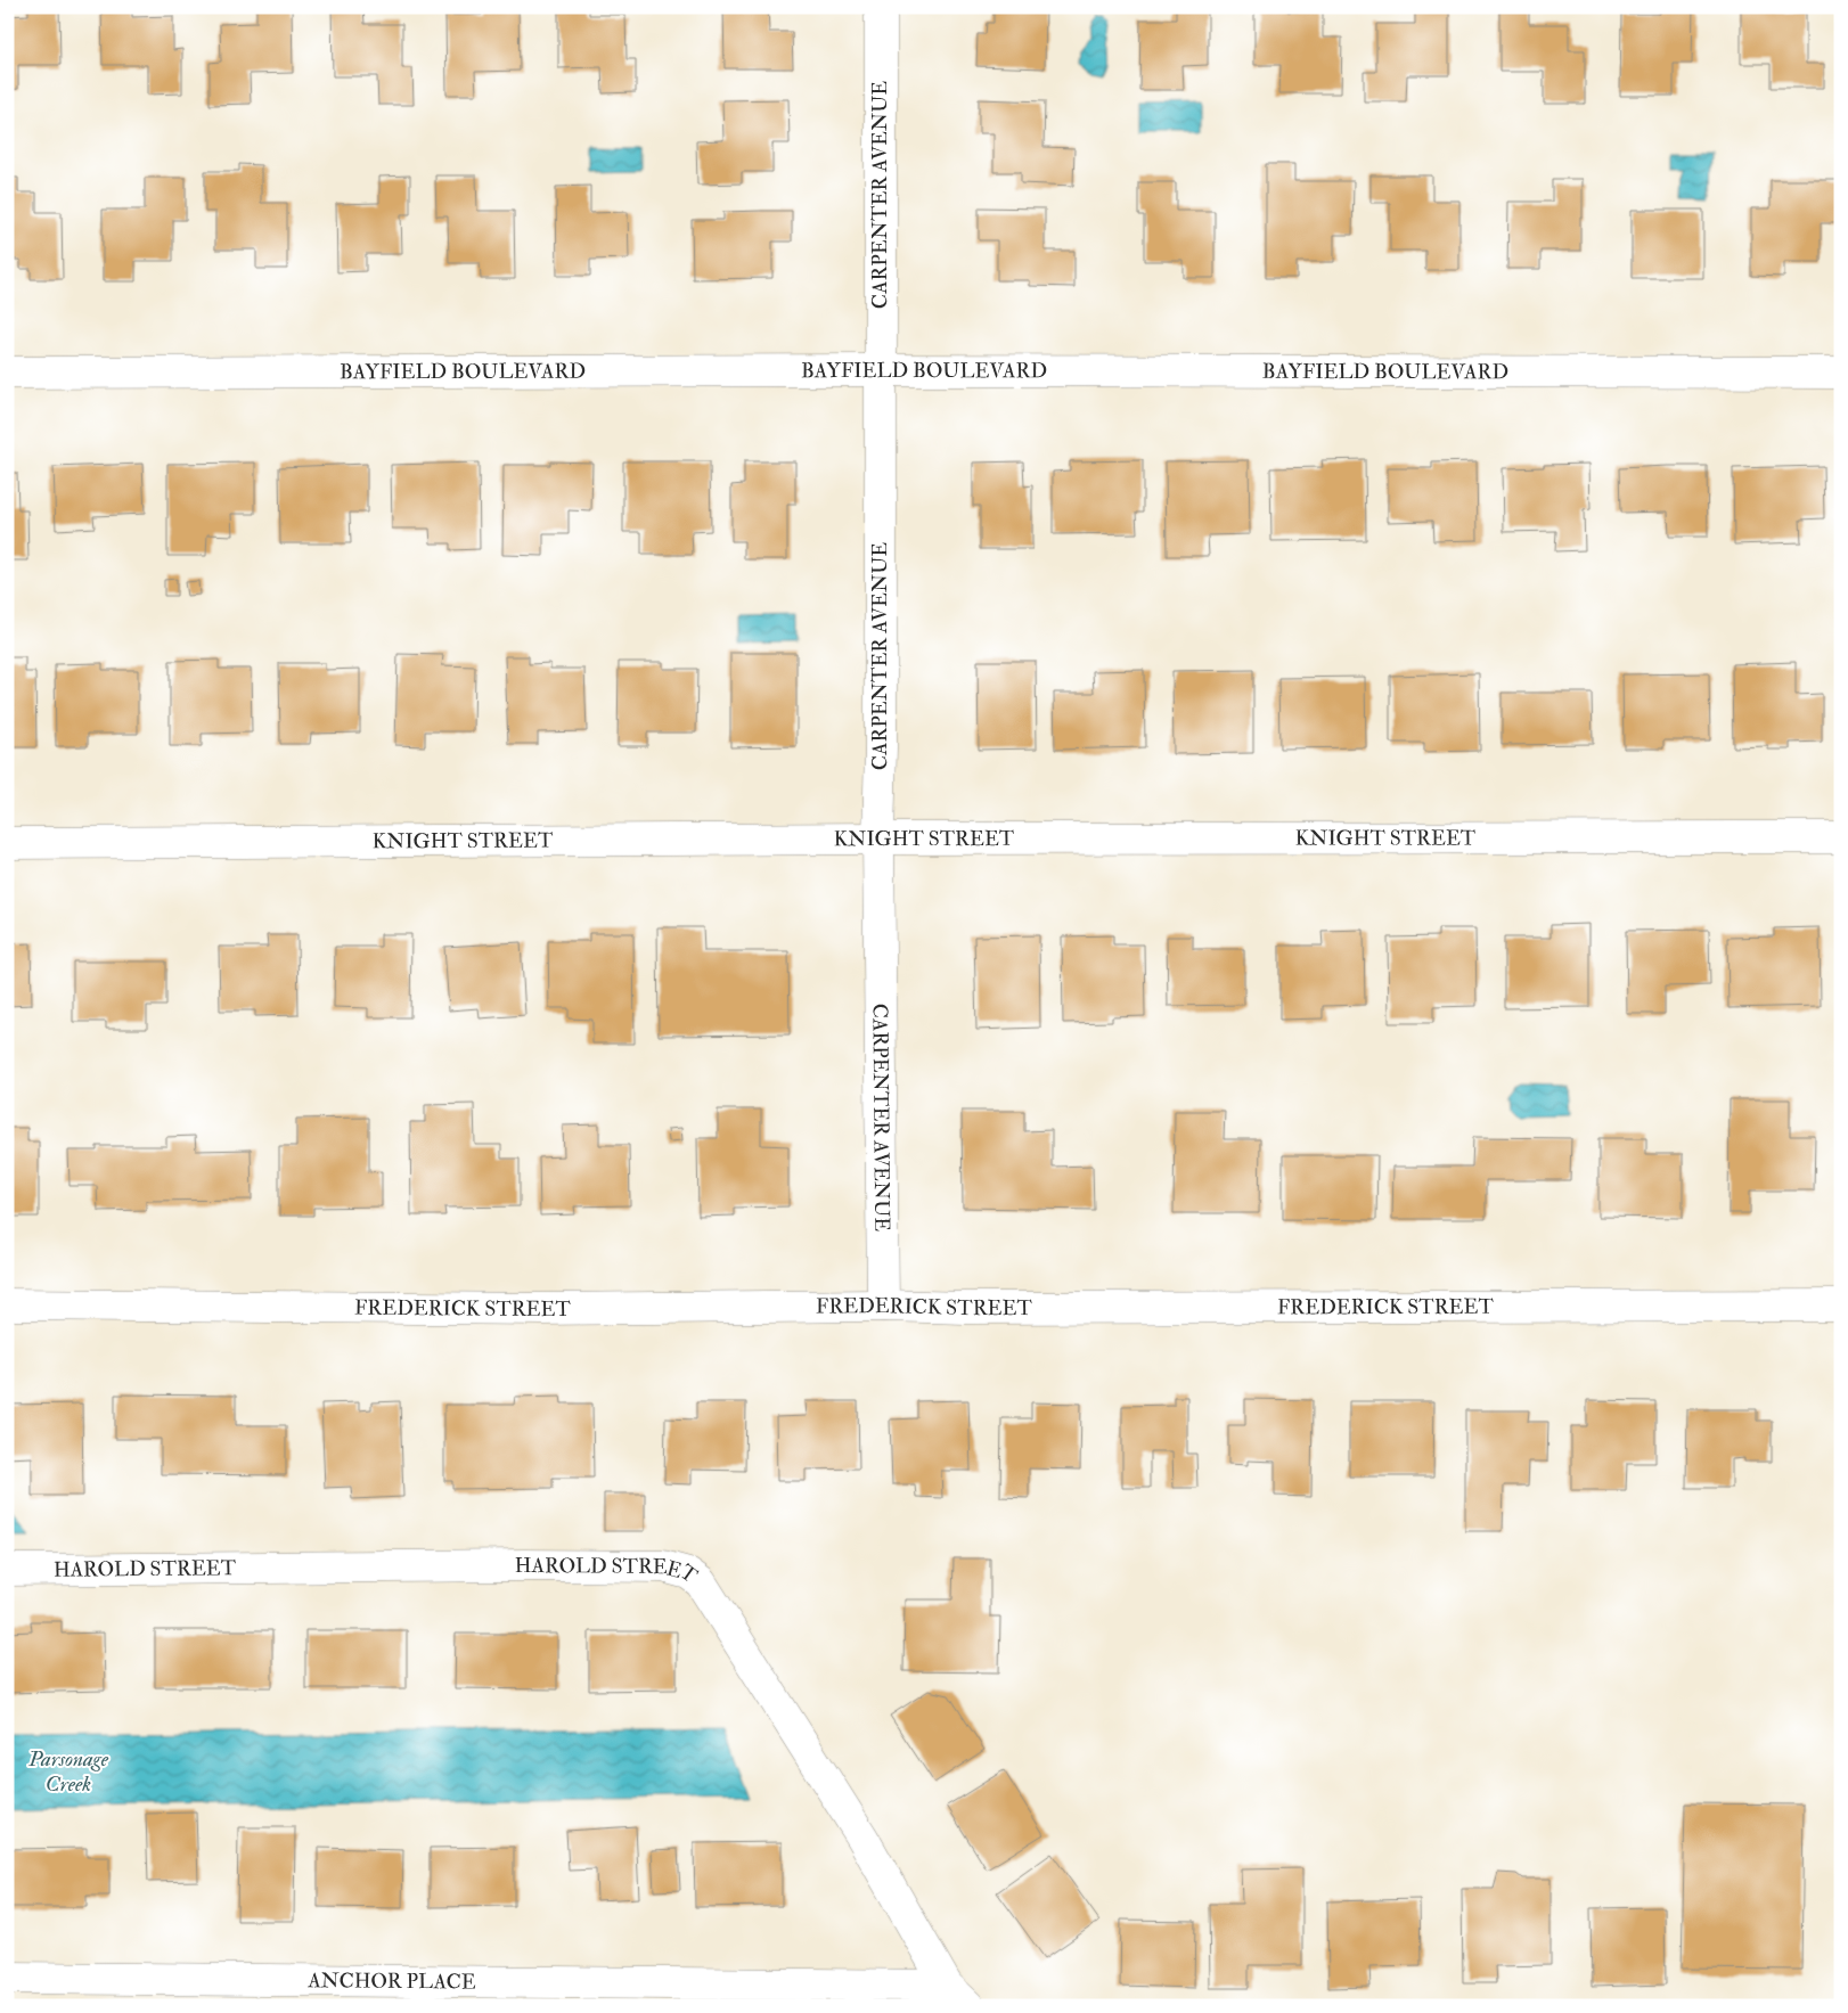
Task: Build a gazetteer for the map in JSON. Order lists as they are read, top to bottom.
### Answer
{
  "streets": {
    "street": [
      "CARPENTER AVENUE",
      "BAYFIELD BOULEVARD",
      "KNIGHT STREET",
      "FREDERICK STREET",
      "HAROLD STREET",
      "ANCHOR PLACE"
    ]
  },
  "crossings": [
    ["CARPENTER AVENUE", "BAYFIELD BOULEVARD"],
    ["CARPENTER AVENUE", "KNIGHT STREET"],
    ["CARPENTER AVENUE", "FREDERICK STREET"],
    ["HAROLD STREET", "ANCHOR PLACE"]
  ],
  "water": ["Parsonage Creek"]
}
